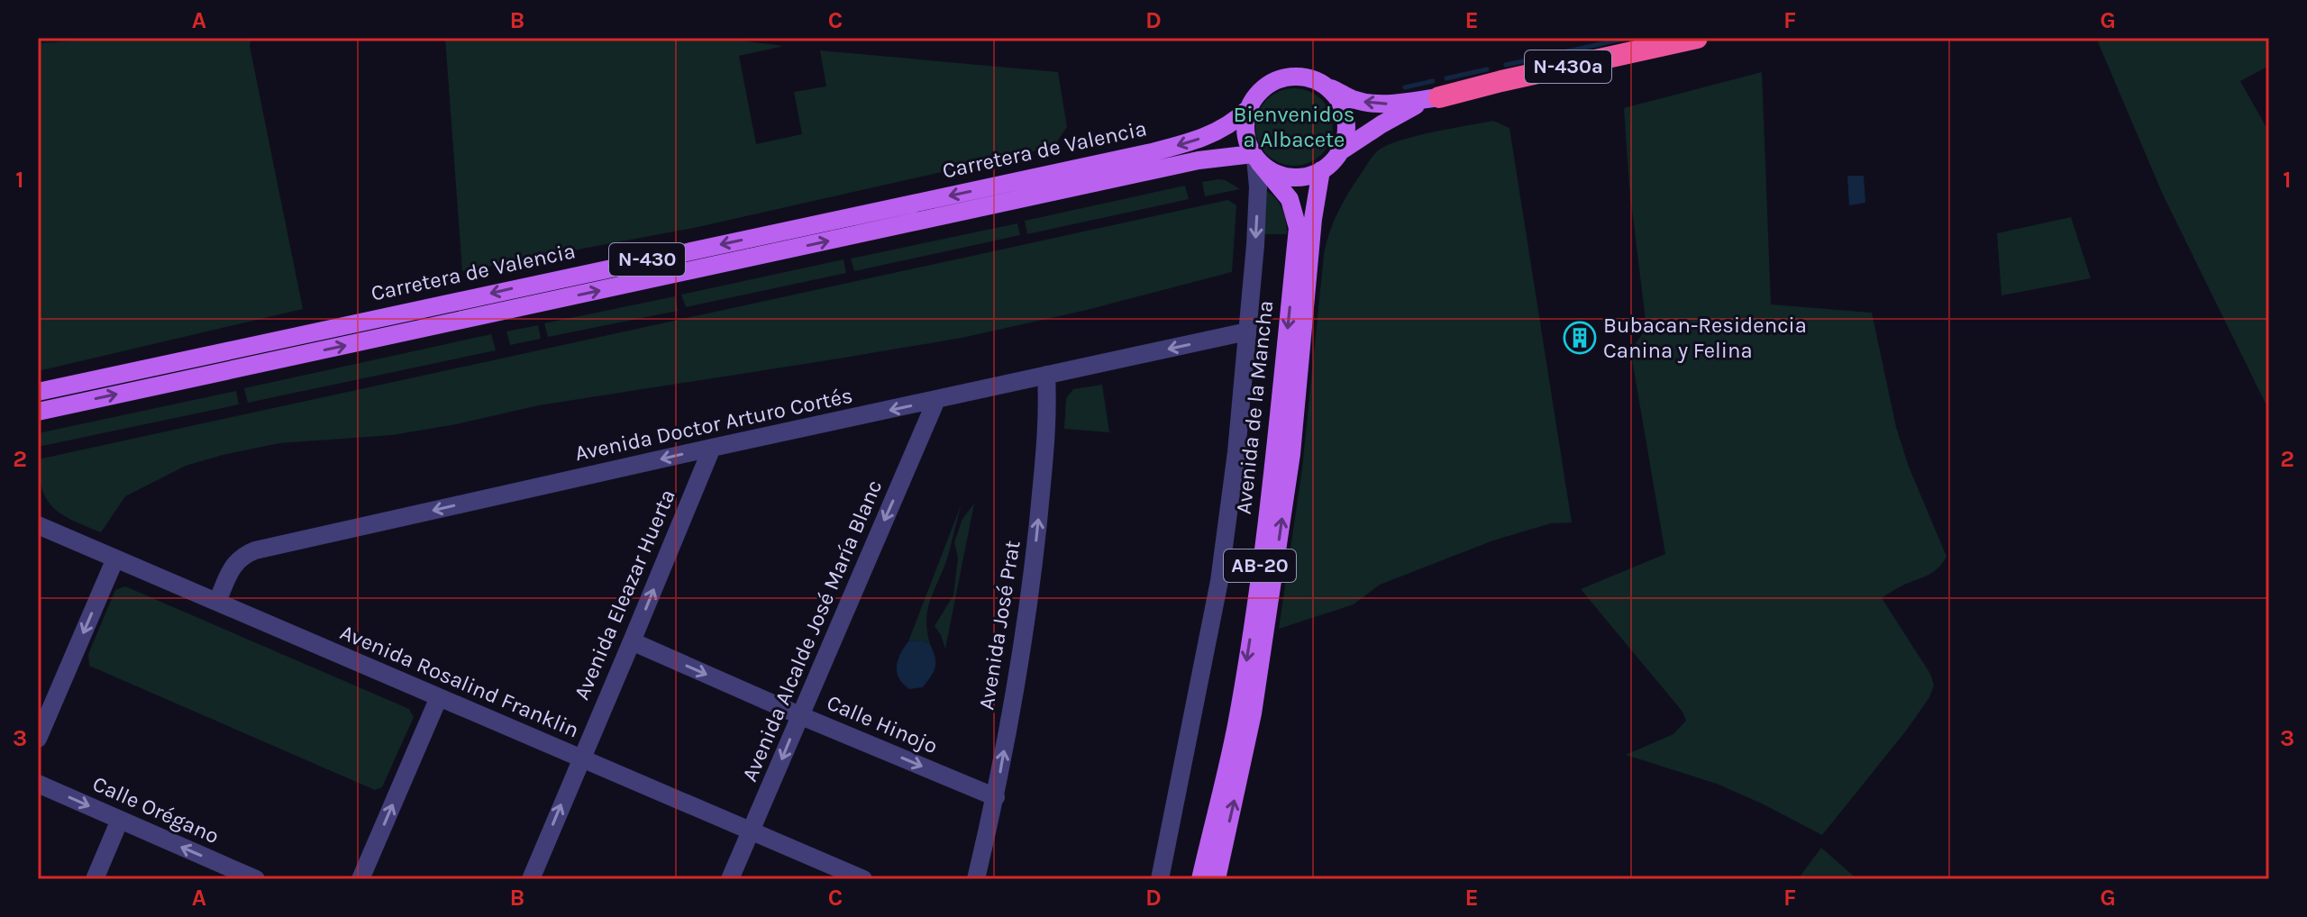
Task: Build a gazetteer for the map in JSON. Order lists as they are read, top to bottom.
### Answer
{
  "streets": {
    "highway": ["N-430a"],
    "main road": [
      "Carretera de Valencia",
      "N-430",
      "Avenida de la Mancha",
      "AB-20"
    ],
    "street": [
      "Avenida Doctor Arturo Cortés",
      "Avenida Eleazar Huerta",
      "Avenida José Prat",
      "Avenida Alcalde José María Blanc",
      "Avenida Rosalind Franklin",
      "Calle Hinojo",
      "Calle Orégano"
    ]
  },
  "crossings": [
    ["Carretera de Valencia", "Avenida de la Mancha"],
    ["Avenida de la Mancha", "Avenida Doctor Arturo Cortés"],
    ["Avenida Doctor Arturo Cortés", "Avenida Eleazar Huerta"],
    ["Avenida Doctor Arturo Cortés", "Avenida José Prat"],
    ["Avenida Doctor Arturo Cortés", "Avenida Alcalde José María Blanc"],
    ["Avenida Doctor Arturo Cortés", "Avenida Rosalind Franklin"],
    ["Avenida Eleazar Huerta", "Avenida Rosalind Franklin"],
    ["Avenida Eleazar Huerta", "Calle Hinojo"],
    ["Avenida José Prat", "Calle Hinojo"],
    ["Avenida Alcalde José María Blanc", "Avenida Rosalind Franklin"],
    ["Avenida Alcalde José María Blanc", "Calle Hinojo"]
  ],
  "one_way": [
    "Avenida Doctor Arturo Cortés",
    "Avenida José Prat",
    "Avenida Alcalde José María Blanc",
    "Calle Hinojo"
  ],
  "parks": ["Bienvenidos a Albacete"],
  "places": {
    "building": ["Bubacan-Residencia Canina y Felina"]
  },
  "grid": {
    "columns": [
      "A",
      "B",
      "C",
      "D",
      "E",
      "F",
      "G"
    ],
    "rows": ["1", "2", "3"]
  }
}
